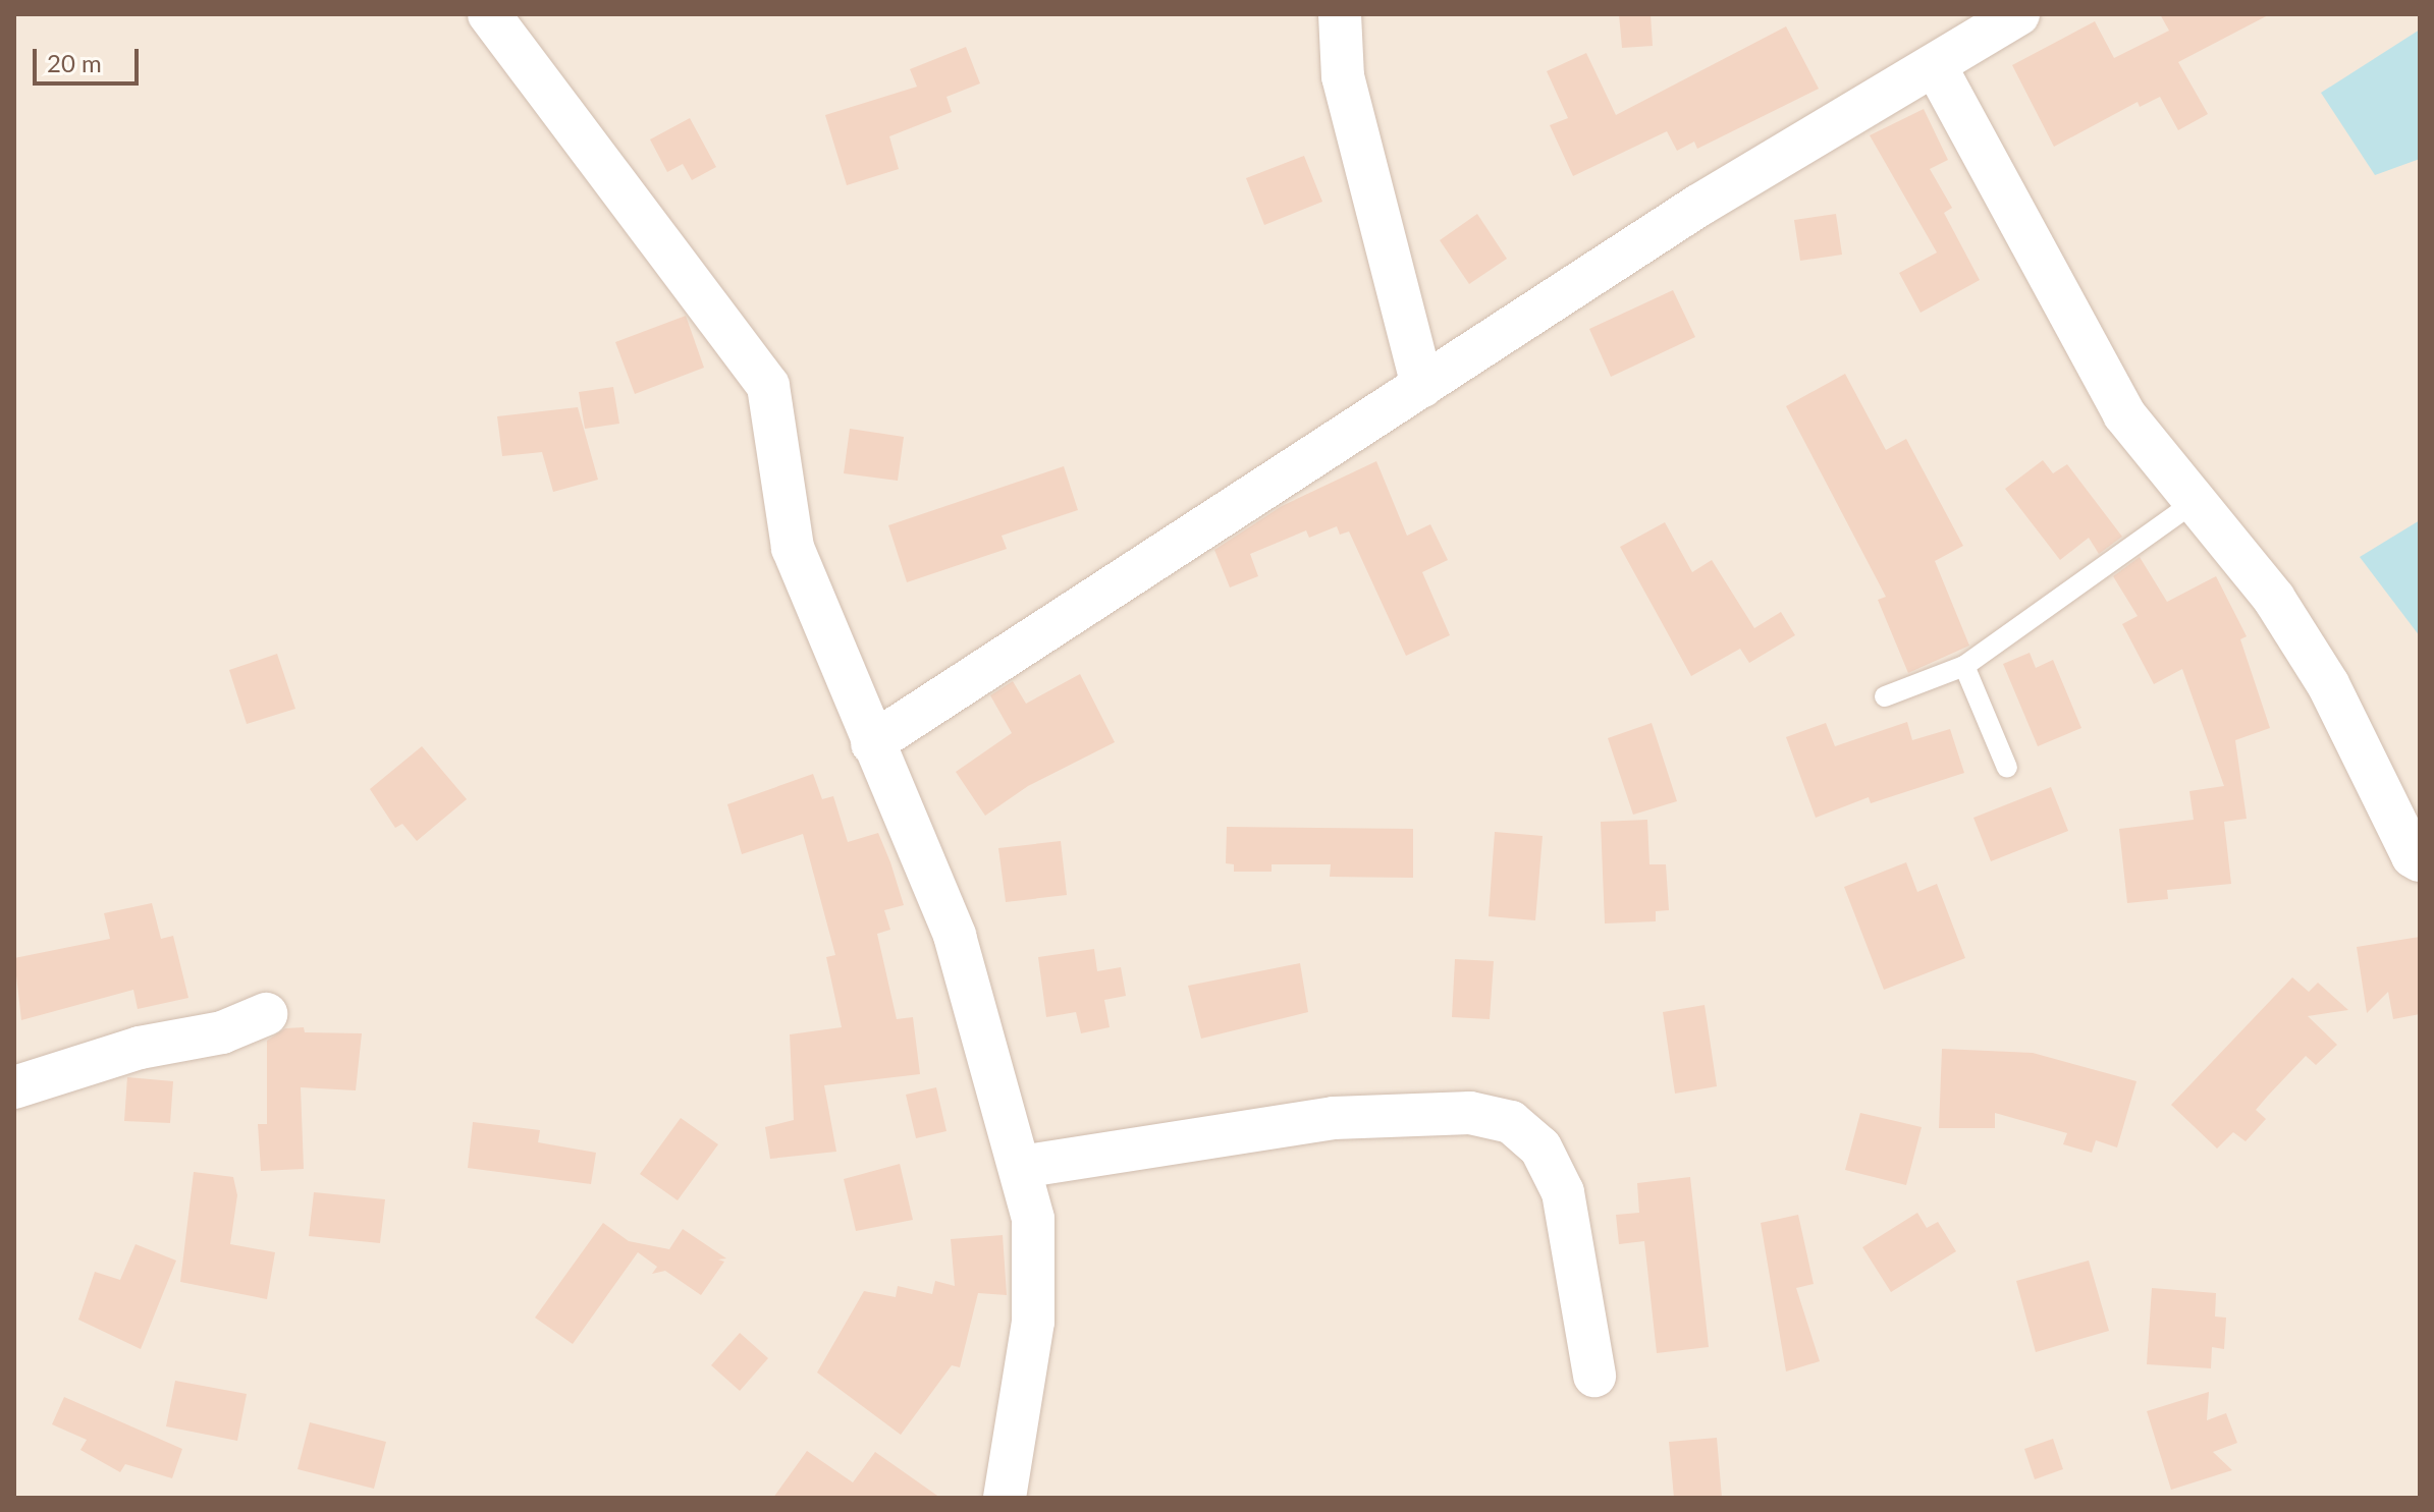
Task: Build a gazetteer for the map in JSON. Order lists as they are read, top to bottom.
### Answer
{
  "scale_bar": "20 m"
}
